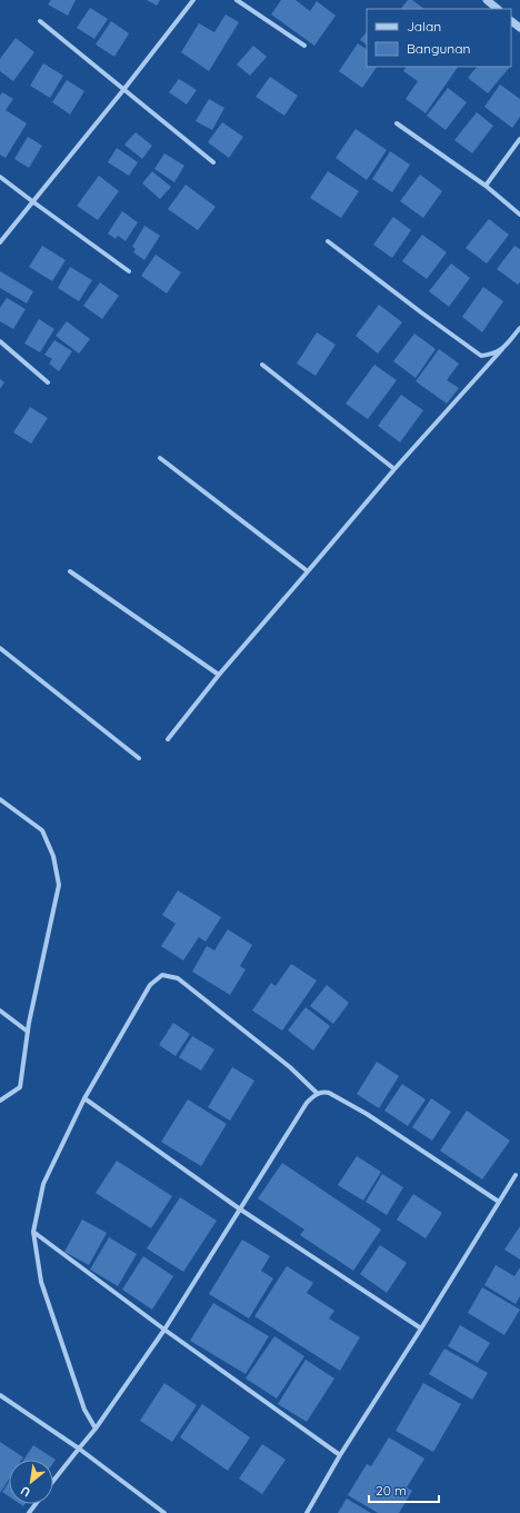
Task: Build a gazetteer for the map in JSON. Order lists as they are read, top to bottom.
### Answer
{
  "legend": ["Jalan", "Bangunan"],
  "scale_bar": "20 m",
  "north": "bottom left"
}
